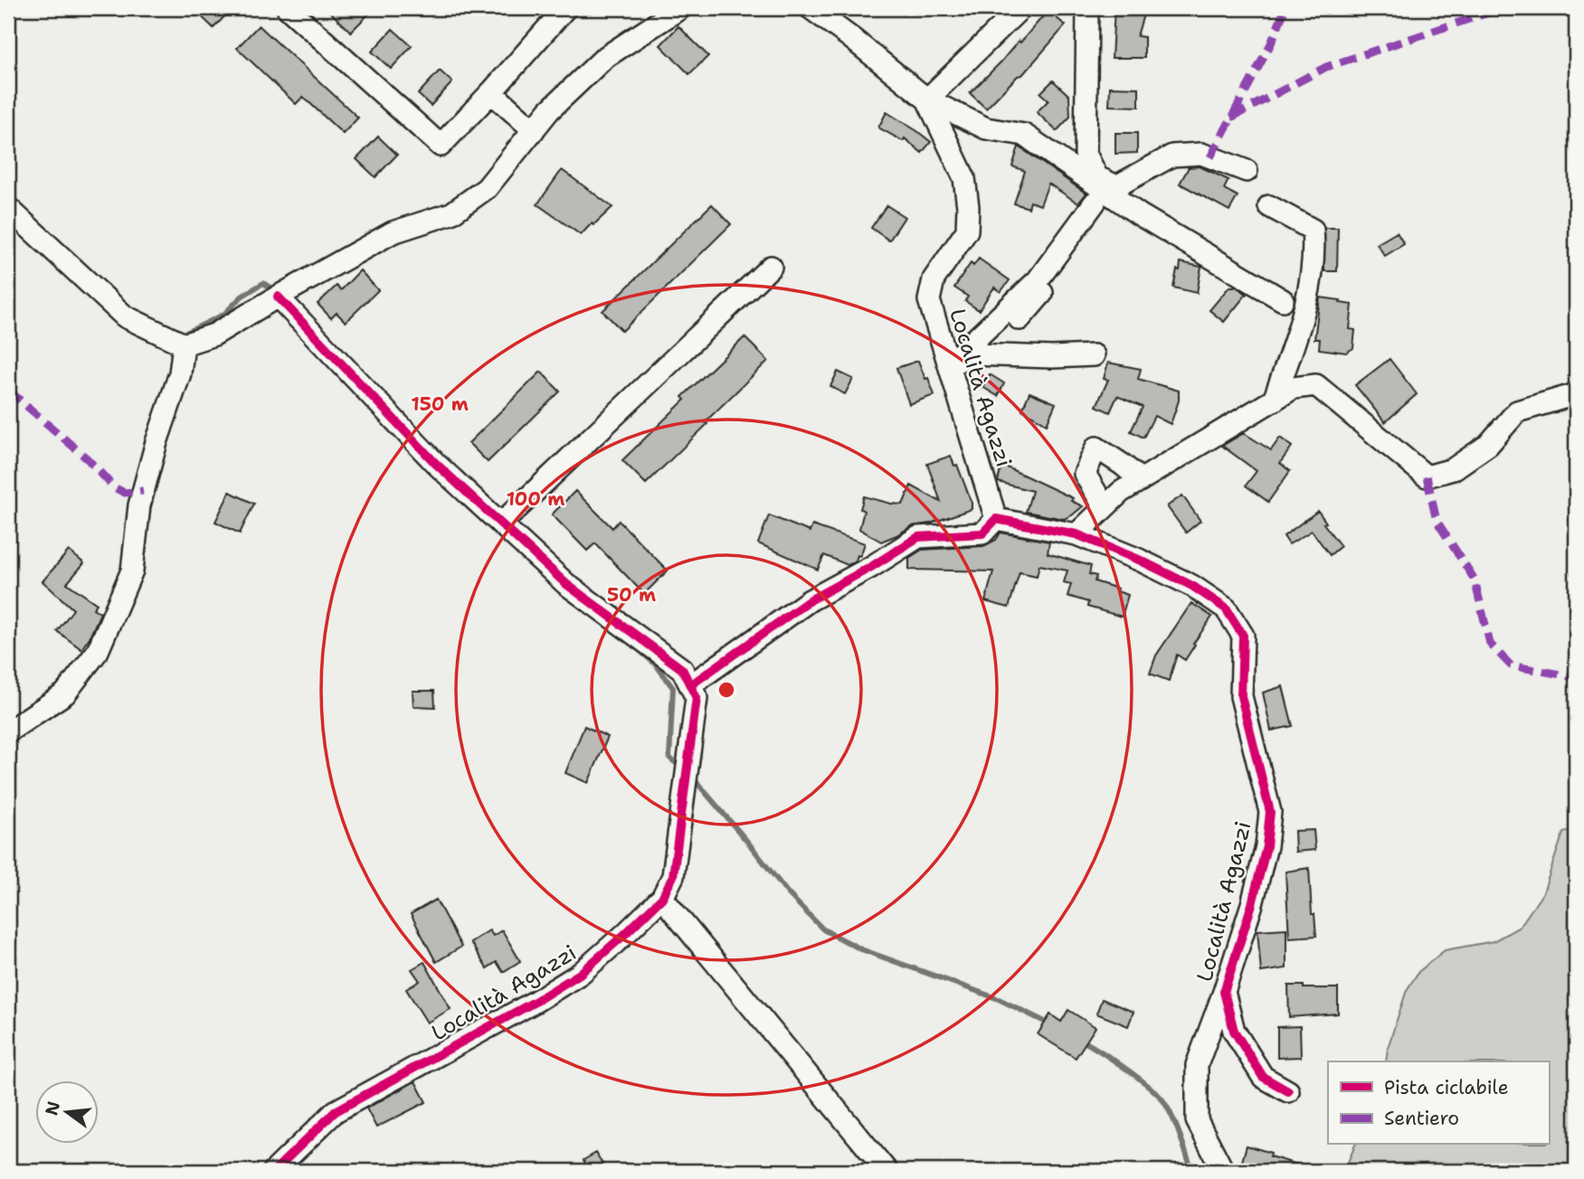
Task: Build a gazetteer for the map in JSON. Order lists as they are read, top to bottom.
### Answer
{
  "streets": {
    "street": ["Località Agazzi"]
  },
  "legend": ["Pista ciclabile", "Sentiero"],
  "north": "left",
  "rings": ["150 m", "100 m", "50 m"]
}
